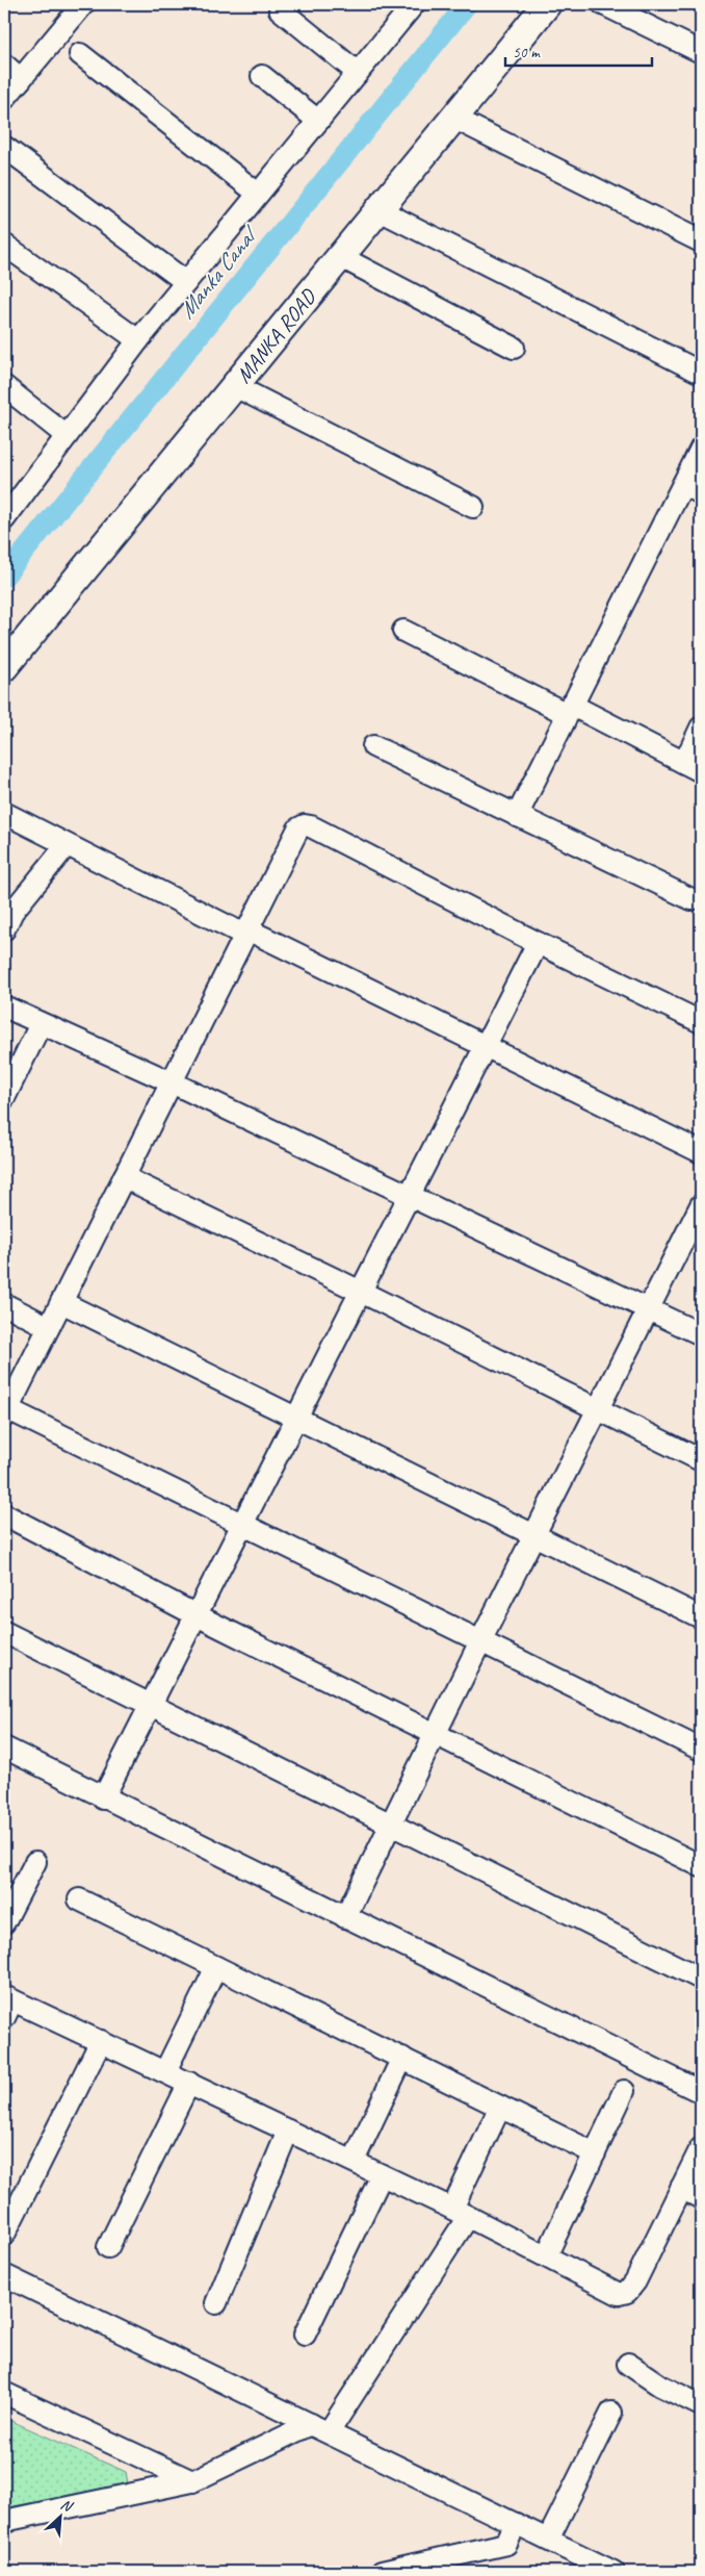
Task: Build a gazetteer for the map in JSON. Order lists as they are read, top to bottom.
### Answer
{
  "streets": {
    "main road": ["MANKA ROAD"]
  },
  "water": ["Manka Canal"],
  "scale_bar": "50 m",
  "north": "top right"
}
